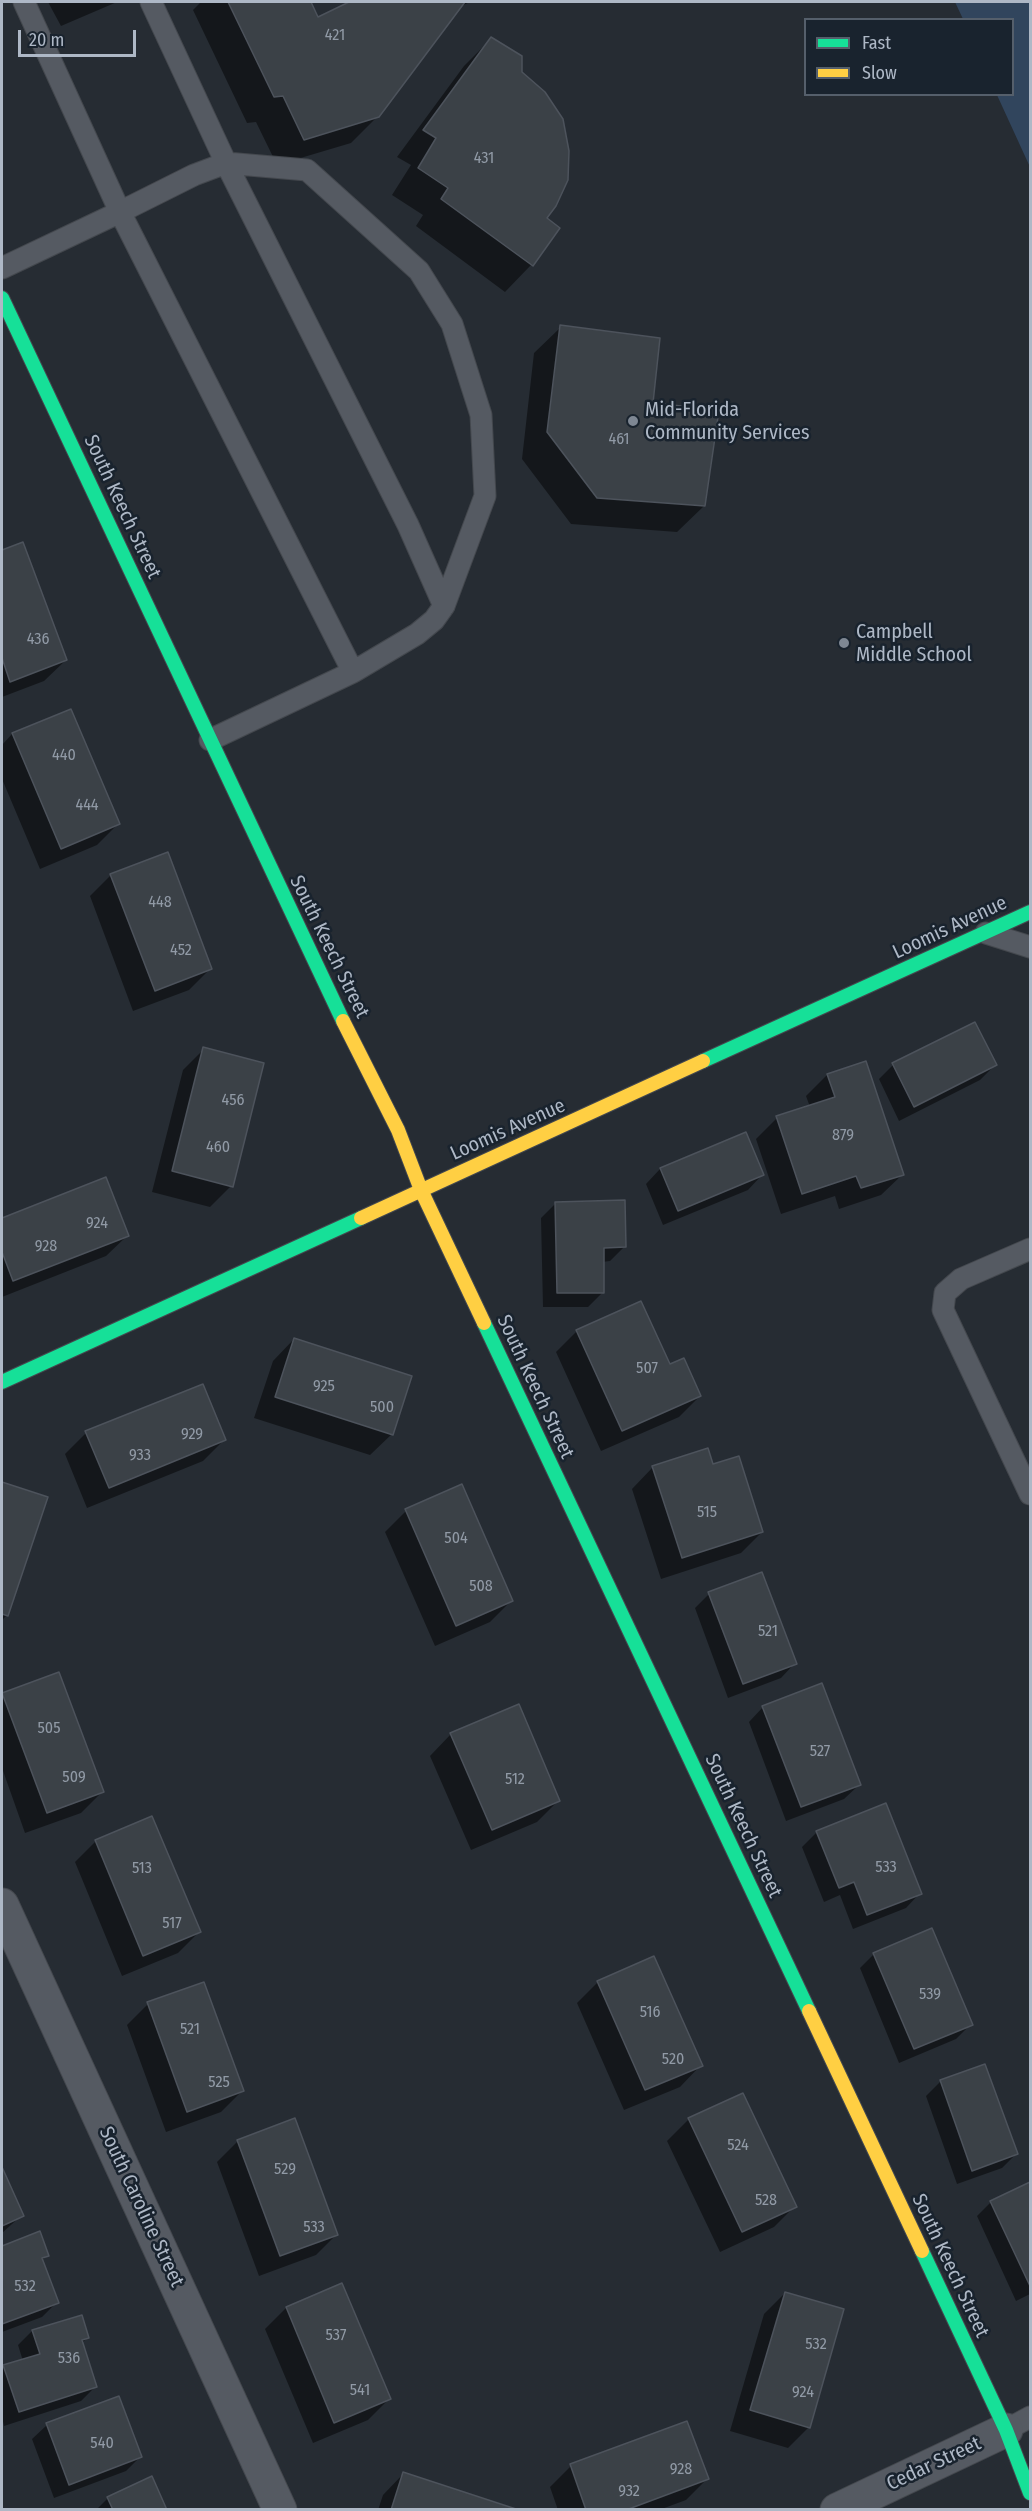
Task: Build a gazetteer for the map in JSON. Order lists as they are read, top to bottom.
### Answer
{
  "streets": {
    "street": [
      "South Keech Street",
      "Loomis Avenue",
      "South Caroline Street",
      "Cedar Street"
    ]
  },
  "crossings": [
    ["South Keech Street", "Loomis Avenue"],
    ["South Keech Street", "Cedar Street"]
  ],
  "places": ["Mid-Florida Community Services", "Campbell Middle School"],
  "house_numbers": [
    "421",
    "431",
    "461",
    "436",
    "440",
    "444",
    "448",
    "452",
    "456",
    "879",
    "460",
    "924",
    "928",
    "507",
    "925",
    "500",
    "929",
    "933",
    "515",
    "504",
    "508",
    "521",
    "505",
    "527",
    "509",
    "512",
    "533",
    "513",
    "517",
    "539",
    "516",
    "521",
    "520",
    "525",
    "524",
    "529",
    "528",
    "533",
    "532",
    "537",
    "532",
    "536",
    "541",
    "924",
    "540",
    "928",
    "932"
  ],
  "legend": ["Fast", "Slow"],
  "scale_bar": "20 m"
}
